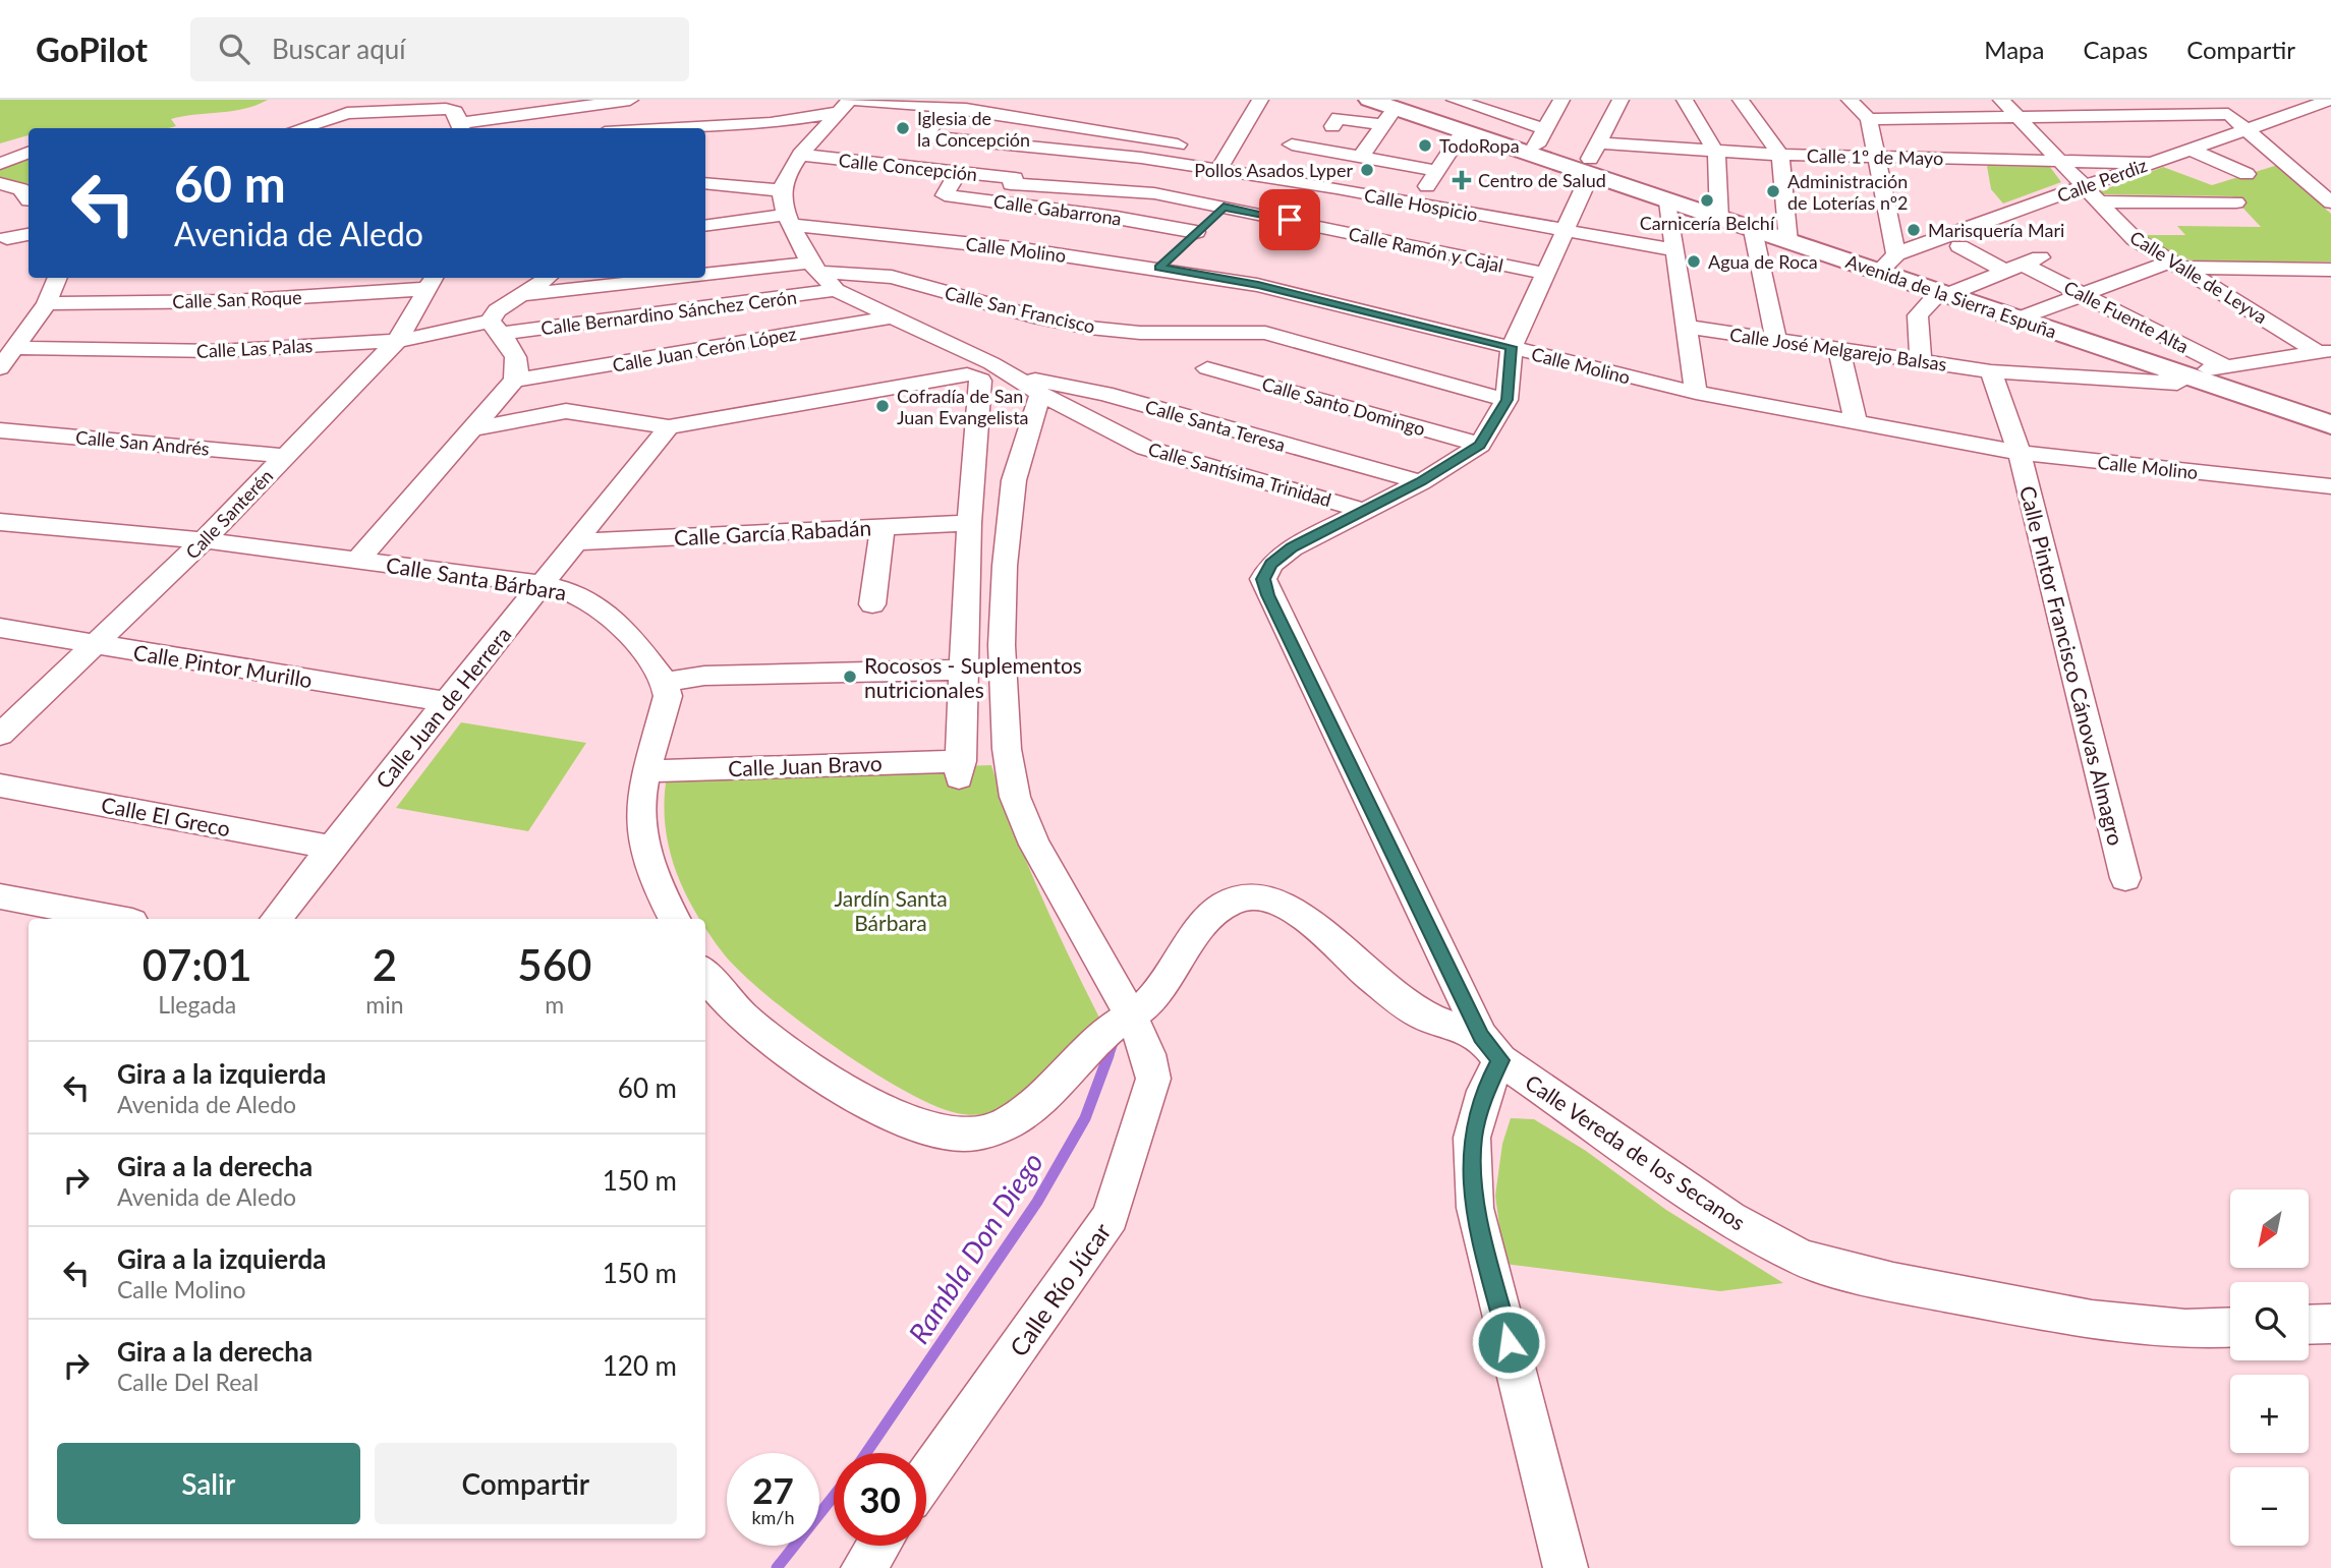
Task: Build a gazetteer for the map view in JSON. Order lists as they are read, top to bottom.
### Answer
{
  "streets": {
    "main road": ["Avenida de la Sierra Espuña"],
    "street": [
      "Calle 1º de Mayo",
      "Calle Concepción",
      "Calle Perdiz",
      "Calle Hospicio",
      "Calle Gabarrona",
      "Calle Molino",
      "Calle Ramón y Cajal",
      "Calle Valle de Leyva",
      "Calle San Roque",
      "Calle San Francisco",
      "Calle Bernardino Sánchez Cerón",
      "Calle Fuente Alta",
      "Calle Las Palas",
      "Calle Juan Cerón López",
      "Calle José Melgarejo Balsas",
      "Calle Santo Domingo",
      "Calle Santa Teresa",
      "Calle San Andrés",
      "Calle Santísima Trinidad",
      "Calle Santerén",
      "Calle García Rabadán",
      "Calle Santa Bárbara",
      "Calle Pintor Murillo",
      "Calle Pintor Francisco Cánovas Almagro",
      "Calle Juan de Herrera",
      "Calle Juan Bravo",
      "Calle El Greco",
      "Calle Vereda de los Secanos",
      "Calle Río Júcar"
    ]
  },
  "crossings": [
    ["Calle 1º de Mayo", "Calle Perdiz"],
    ["Calle 1º de Mayo", "Calle Valle de Leyva"],
    ["Calle Concepción", "Calle Gabarrona"],
    ["Calle Concepción", "Calle Ramón y Cajal"],
    ["Calle Perdiz", "Calle Valle de Leyva"],
    ["Calle Perdiz", "Avenida de la Sierra Espuña"],
    ["Calle Molino", "Calle Pintor Francisco Cánovas Almagro"],
    ["Avenida de la Sierra Espuña", "Calle José Melgarejo Balsas"],
    ["Calle San Roque", "Calle Santerén"],
    ["Calle Bernardino Sánchez Cerón", "Calle Las Palas"],
    ["Calle Las Palas", "Calle Santerén"],
    ["Calle Santa Teresa", "Calle Santísima Trinidad"],
    ["Calle San Andrés", "Calle Santerén"],
    ["Calle Santísima Trinidad", "Calle Río Júcar"],
    ["Calle Santerén", "Calle Santa Bárbara"],
    ["Calle Santerén", "Calle Pintor Murillo"],
    ["Calle García Rabadán", "Calle Juan de Herrera"],
    ["Calle Santa Bárbara", "Calle Juan de Herrera"],
    ["Calle Pintor Murillo", "Calle Juan de Herrera"],
    ["Calle Juan de Herrera", "Calle El Greco"],
    ["Calle Vereda de los Secanos", "Calle Río Júcar"]
  ],
  "water": ["Rambla Don Diego"],
  "parks": ["Jardín Santa Bárbara"],
  "places": {
    "other": [
      "Iglesia de la Concepción",
      "TodoRopa",
      "Pollos Asados Lyper",
      "Administración de Loterías nº2",
      "Carnicería Belchí",
      "Marisquería Mari",
      "Agua de Roca",
      "Cofradía de San Juan Evangelista",
      "Rocosos - Suplementos nutricionales"
    ],
    "health": ["Centro de Salud"]
  },
  "north": "bottom left",
  "page": {
    "header": "GoPilot",
    "search": "Buscar aquí",
    "nav": ["Mapa", "Capas", "Compartir"],
    "turn": ["60 m", "Avenida de Aledo"],
    "eta": [
      "07:01",
      "Llegada",
      "2",
      "min",
      "560",
      "m"
    ],
    "list": [
      {
        "name": "Gira a la izquierda",
        "note": "Avenida de Aledo",
        "value": "60 m"
      },
      {
        "name": "Gira a la derecha",
        "note": "Avenida de Aledo",
        "value": "150 m"
      },
      {
        "name": "Gira a la izquierda",
        "note": "Calle Molino",
        "value": "150 m"
      },
      {
        "name": "Gira a la derecha",
        "note": "Calle Del Real",
        "value": "120 m"
      }
    ],
    "map_buttons": ["+", "−"],
    "buttons": ["Salir", "Compartir"],
    "speed": "27 km/h",
    "limit": "30"
  }
}
